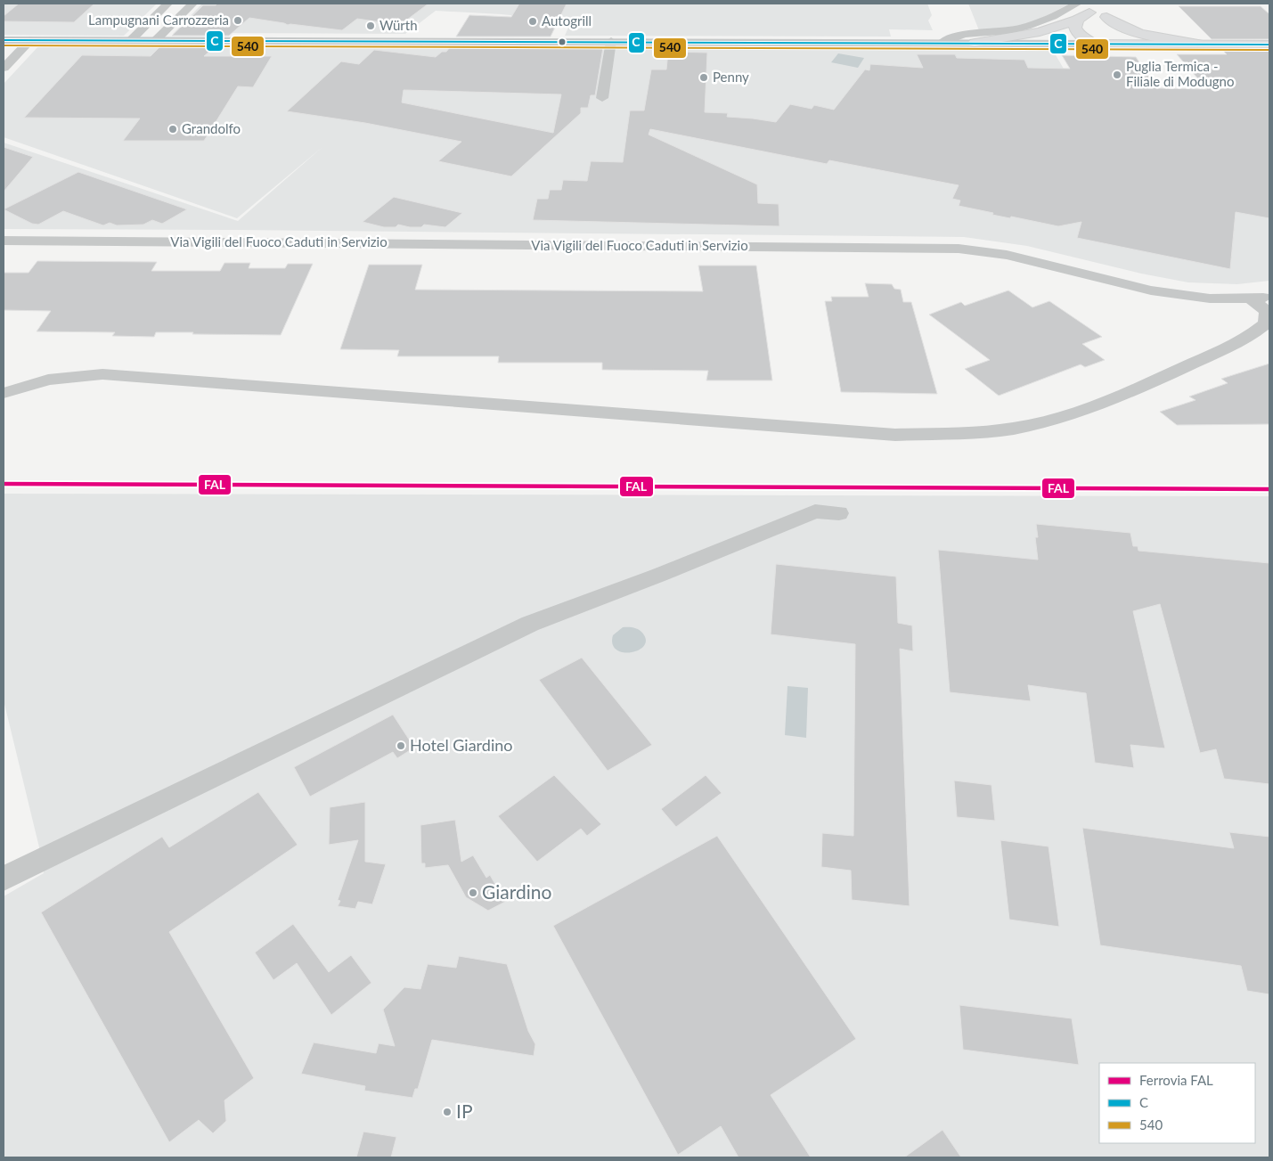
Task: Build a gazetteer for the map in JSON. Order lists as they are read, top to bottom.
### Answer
{
  "streets": {
    "street": ["Via Vigili del Fuoco Caduti in Servizio"]
  },
  "places": [
    "Lampugnani Carrozzeria",
    "Autogrill",
    "Würth",
    "Puglia Termica - Filiale di Modugno",
    "Penny",
    "Grandolfo",
    "Hotel Giardino",
    "Giardino",
    "IP"
  ],
  "lines": ["transit line C", "transit line 540", "rail line FAL"],
  "legend": ["Ferrovia FAL", "C", "540"]
}
